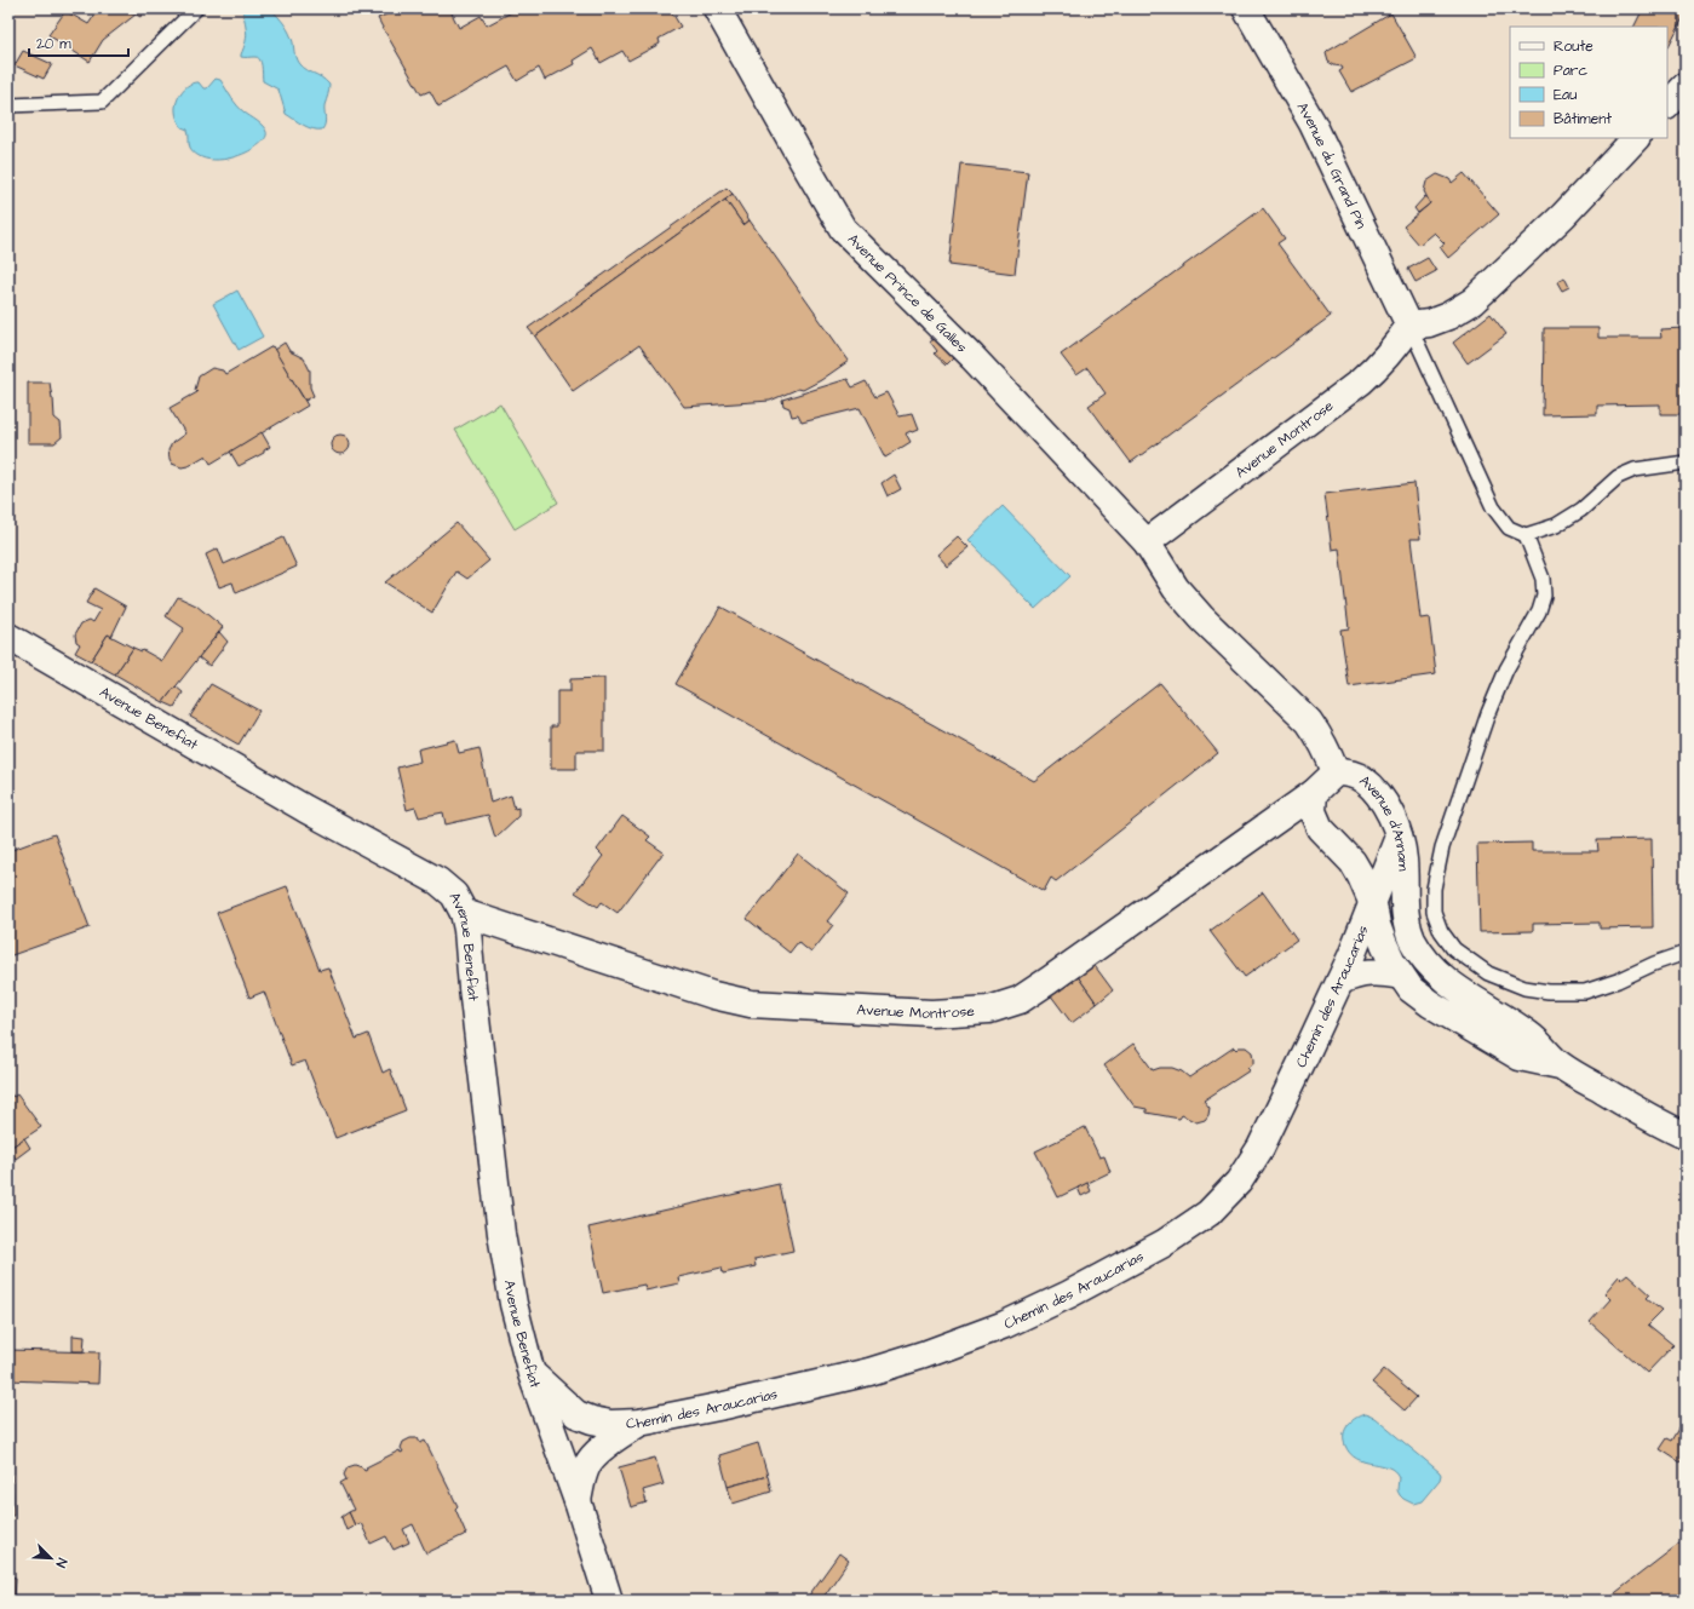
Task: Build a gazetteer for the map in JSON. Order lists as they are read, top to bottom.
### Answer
{
  "streets": {
    "street": [
      "Avenue du Grand Pin",
      "Avenue Prince de Galles",
      "Avenue Montrose",
      "Avenue Benefiat",
      "Avenue d'Annam",
      "Chemin des Araucarias"
    ]
  },
  "crossings": [
    ["Avenue du Grand Pin", "Avenue Montrose"],
    ["Avenue Prince de Galles", "Avenue Montrose"],
    ["Avenue Montrose", "Avenue Benefiat"],
    ["Avenue Montrose", "Avenue d'Annam"],
    ["Avenue Benefiat", "Chemin des Araucarias"],
    ["Avenue d'Annam", "Chemin des Araucarias"]
  ],
  "legend": [
    "Route",
    "Parc",
    "Eau",
    "Bâtiment"
  ],
  "scale_bar": "20 m",
  "north": "bottom right"
}
